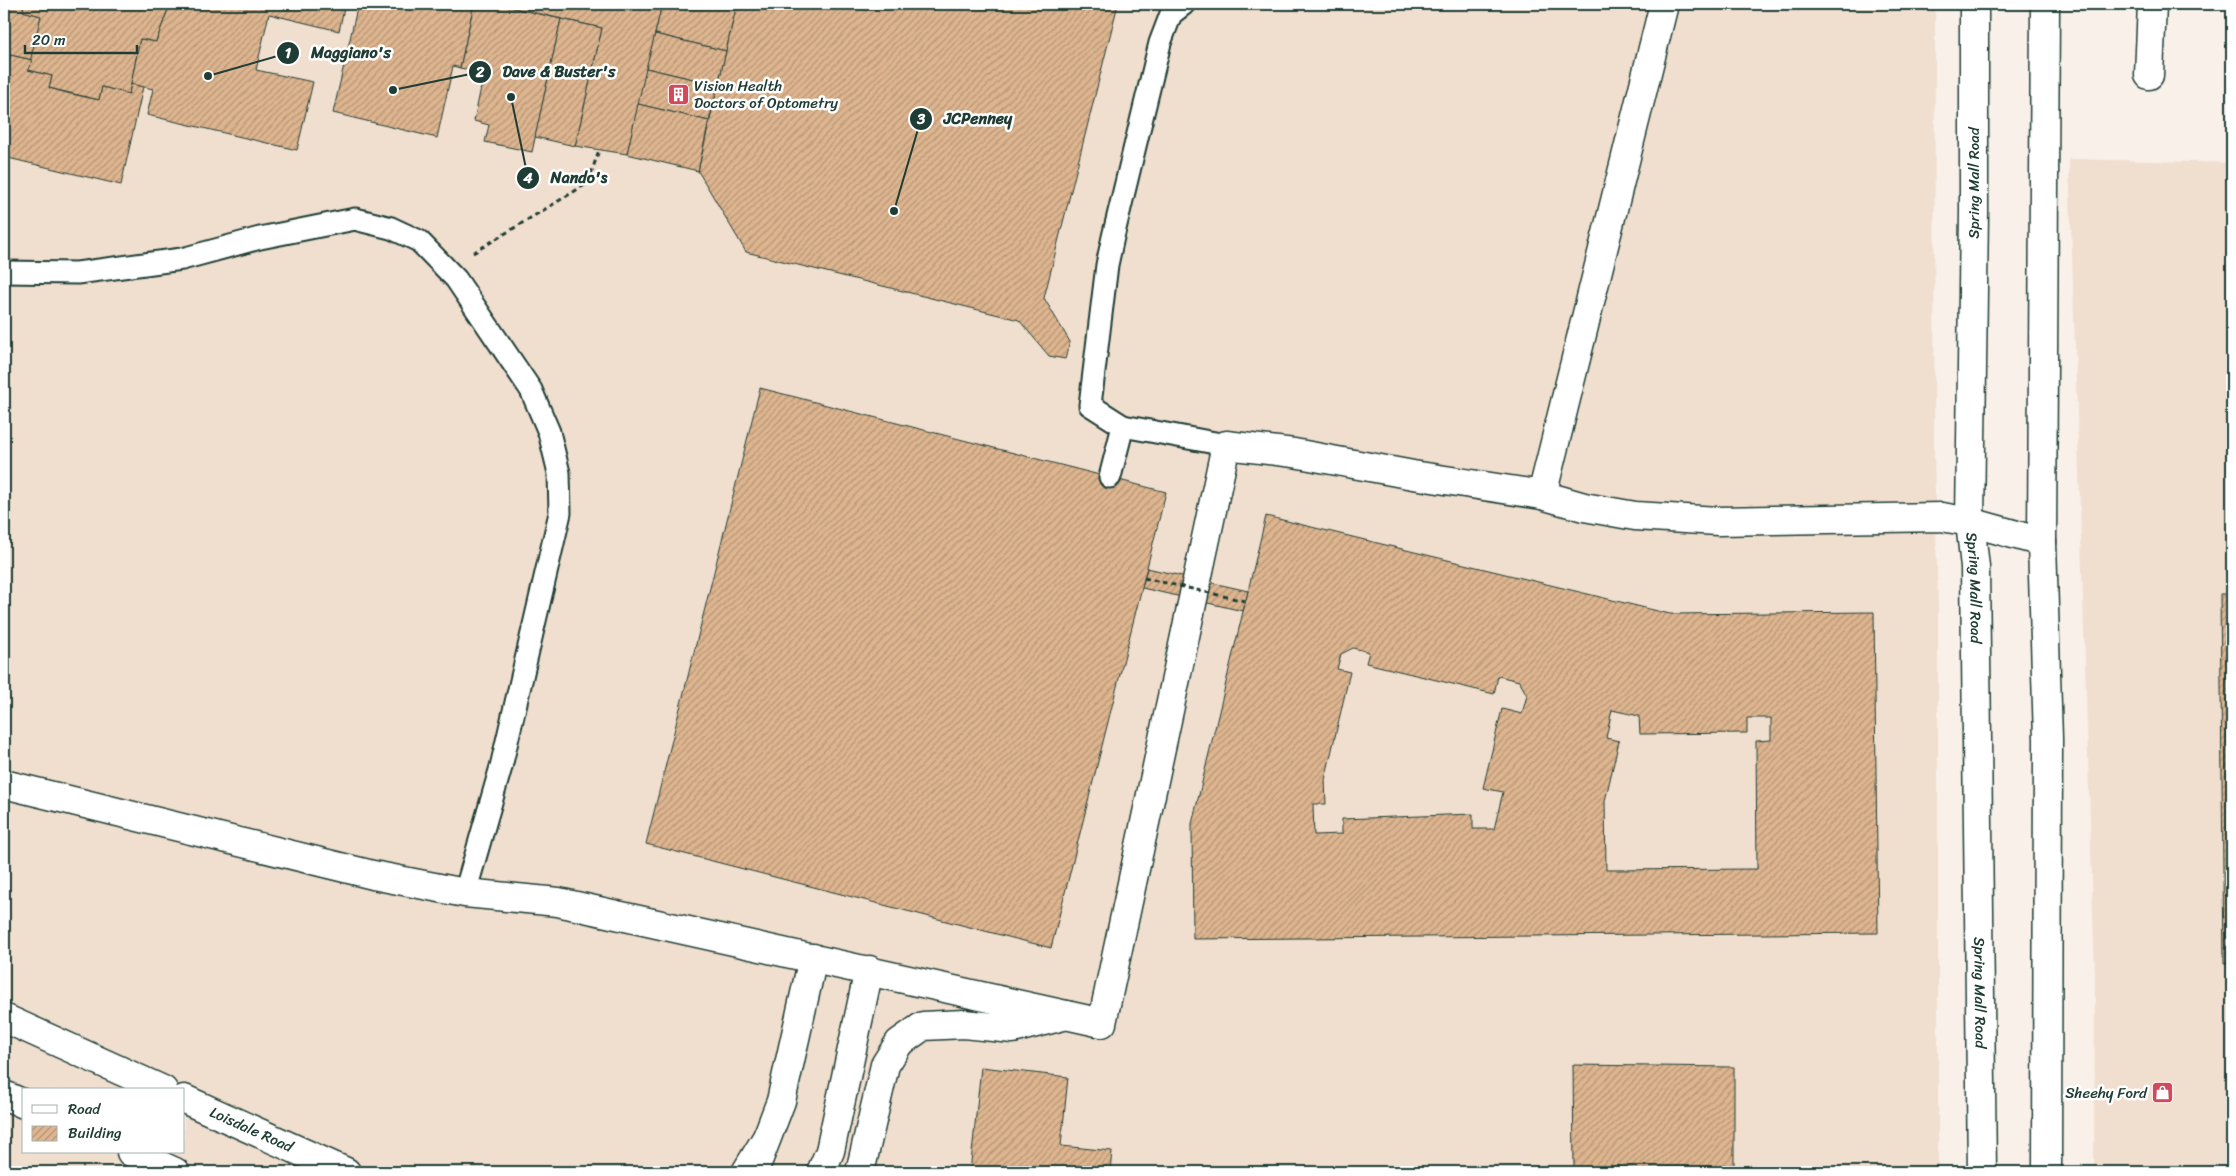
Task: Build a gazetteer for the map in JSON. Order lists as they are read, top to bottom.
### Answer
{
  "streets": {
    "street": ["Spring Mall Road", "Loisdale Road"]
  },
  "places": {
    "other": [
      "Maggiano's",
      "Dave & Buster's",
      "Nando's",
      "JCPenney"
    ],
    "building": ["Vision Health Doctors of Optometry"],
    "shop": ["Sheehy Ford"]
  },
  "legend": ["Road", "Building"],
  "scale_bar": "20 m"
}
